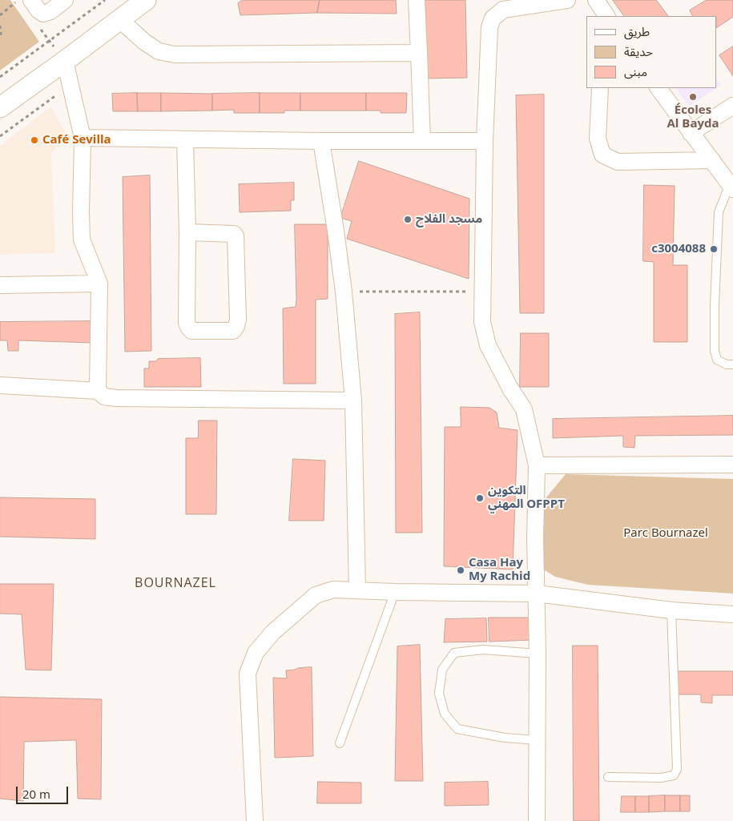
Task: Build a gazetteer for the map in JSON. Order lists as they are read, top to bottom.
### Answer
{
  "districts": ["BOURNAZEL"],
  "parks": ["Parc Bournazel"],
  "places": [
    "Écoles Al Bayda",
    "Café Sevilla",
    "مسجد الفلاح",
    "c3004088",
    "التكوين المهني OFPPT",
    "Casa Hay My Rachid"
  ],
  "legend": ["طريق", "حديقة", "مبنى"],
  "scale_bar": "20 m"
}
